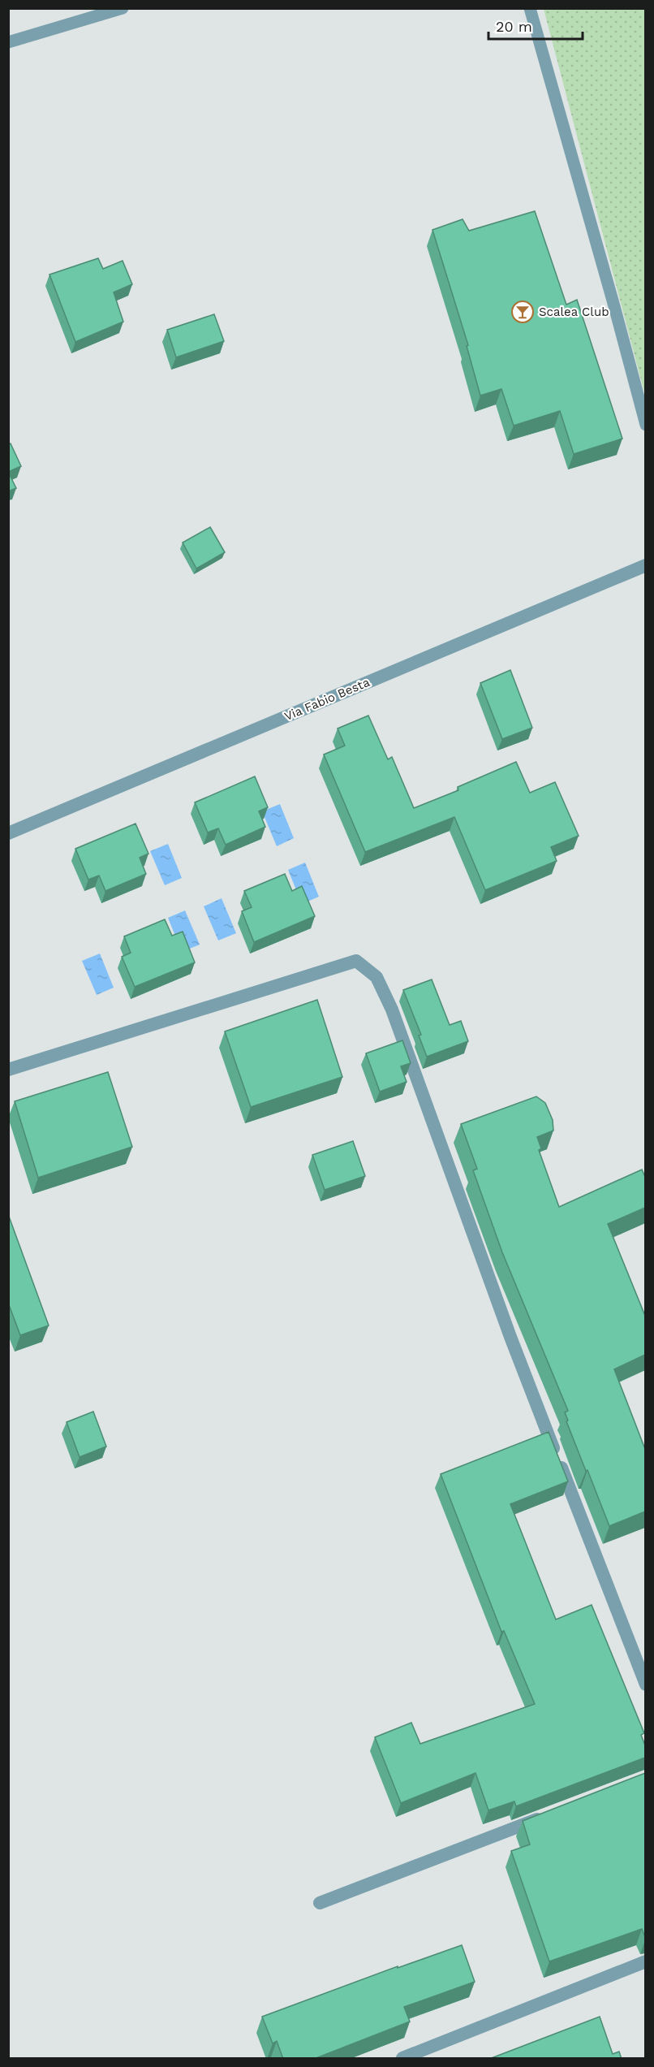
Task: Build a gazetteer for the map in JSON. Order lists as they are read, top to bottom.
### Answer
{
  "streets": {
    "street": ["Via Fabio Besta"]
  },
  "places": {
    "bar": ["Scalea Club"]
  },
  "scale_bar": "20 m"
}
